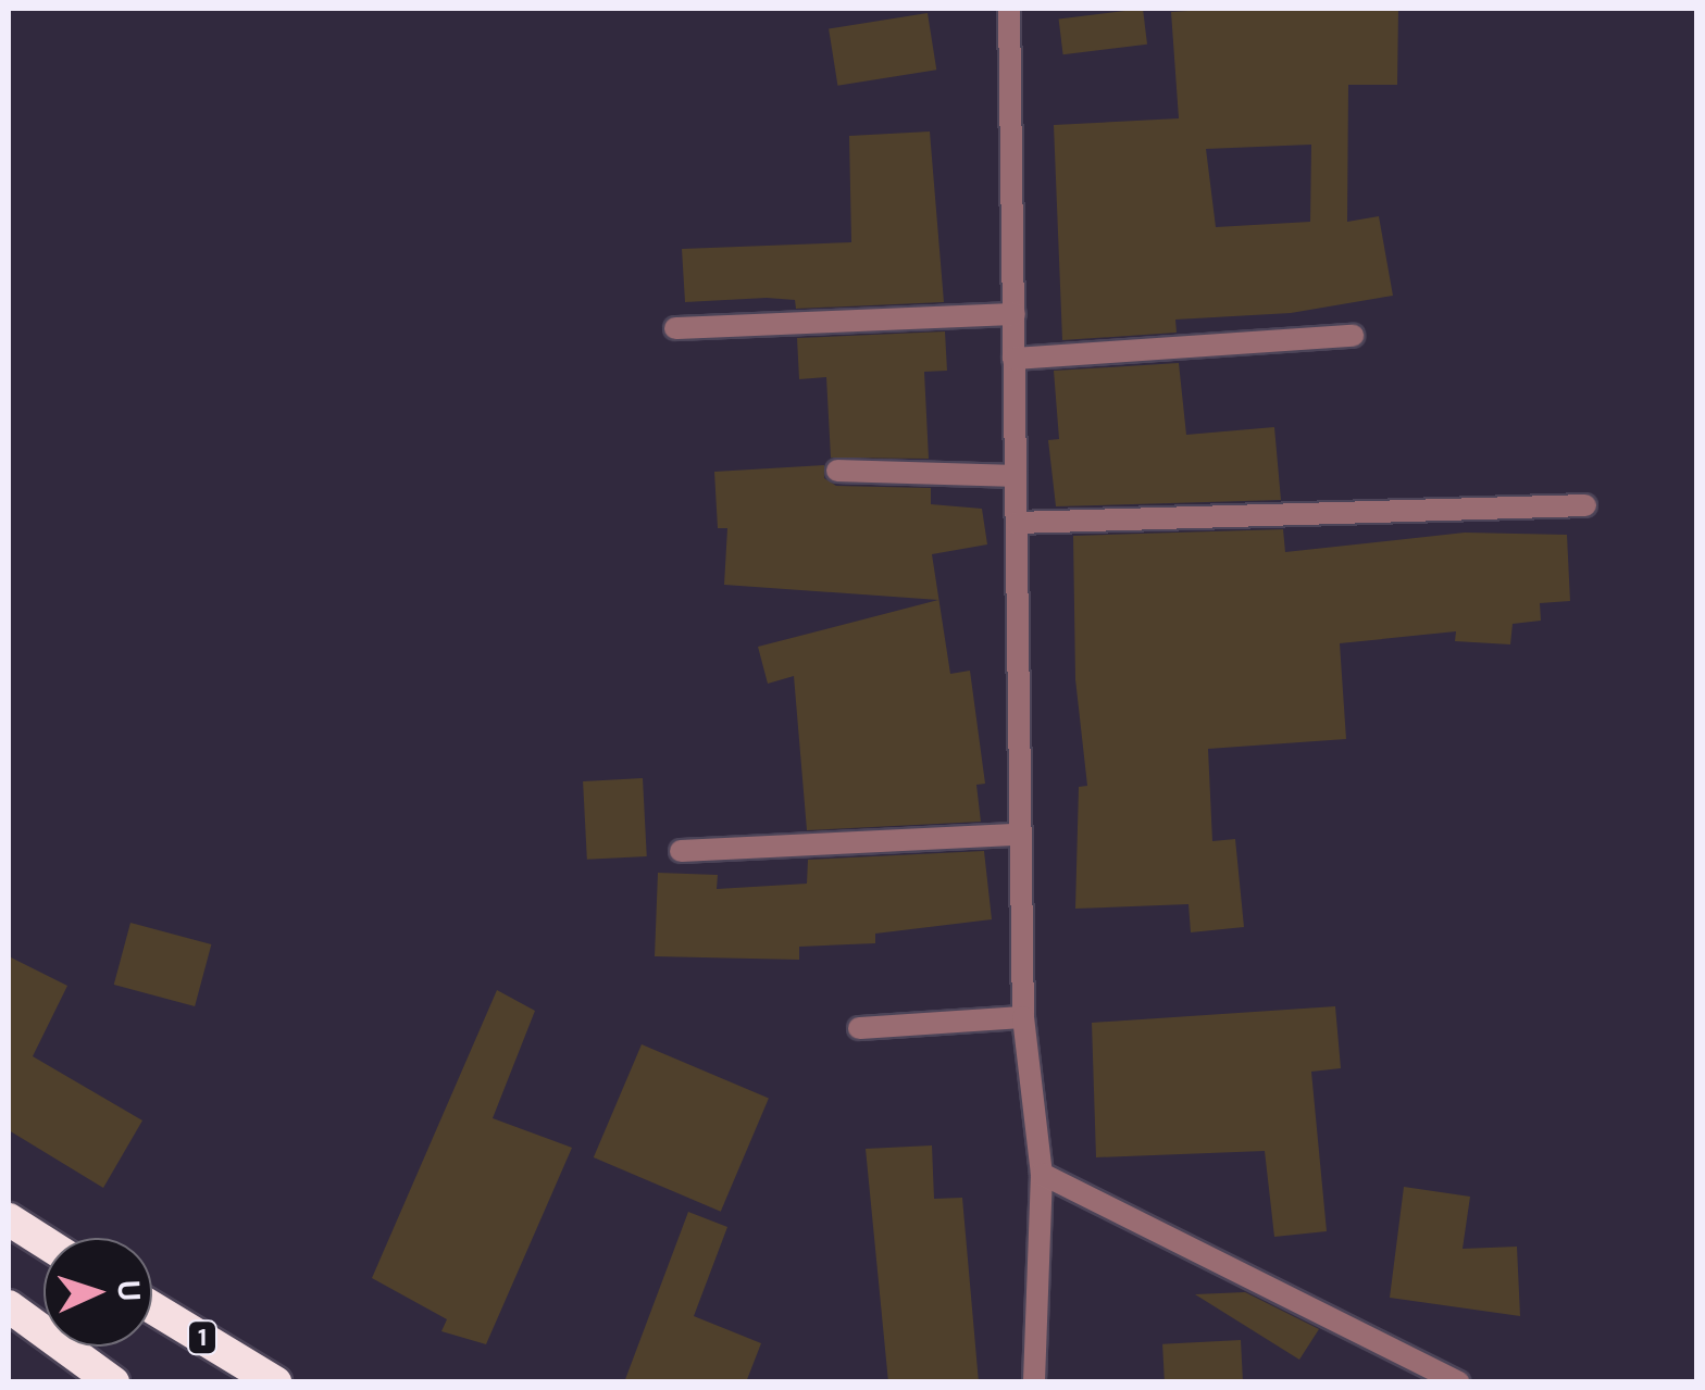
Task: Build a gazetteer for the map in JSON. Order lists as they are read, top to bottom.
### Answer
{
  "streets": {
    "highway": ["1"]
  },
  "north": "right"
}
